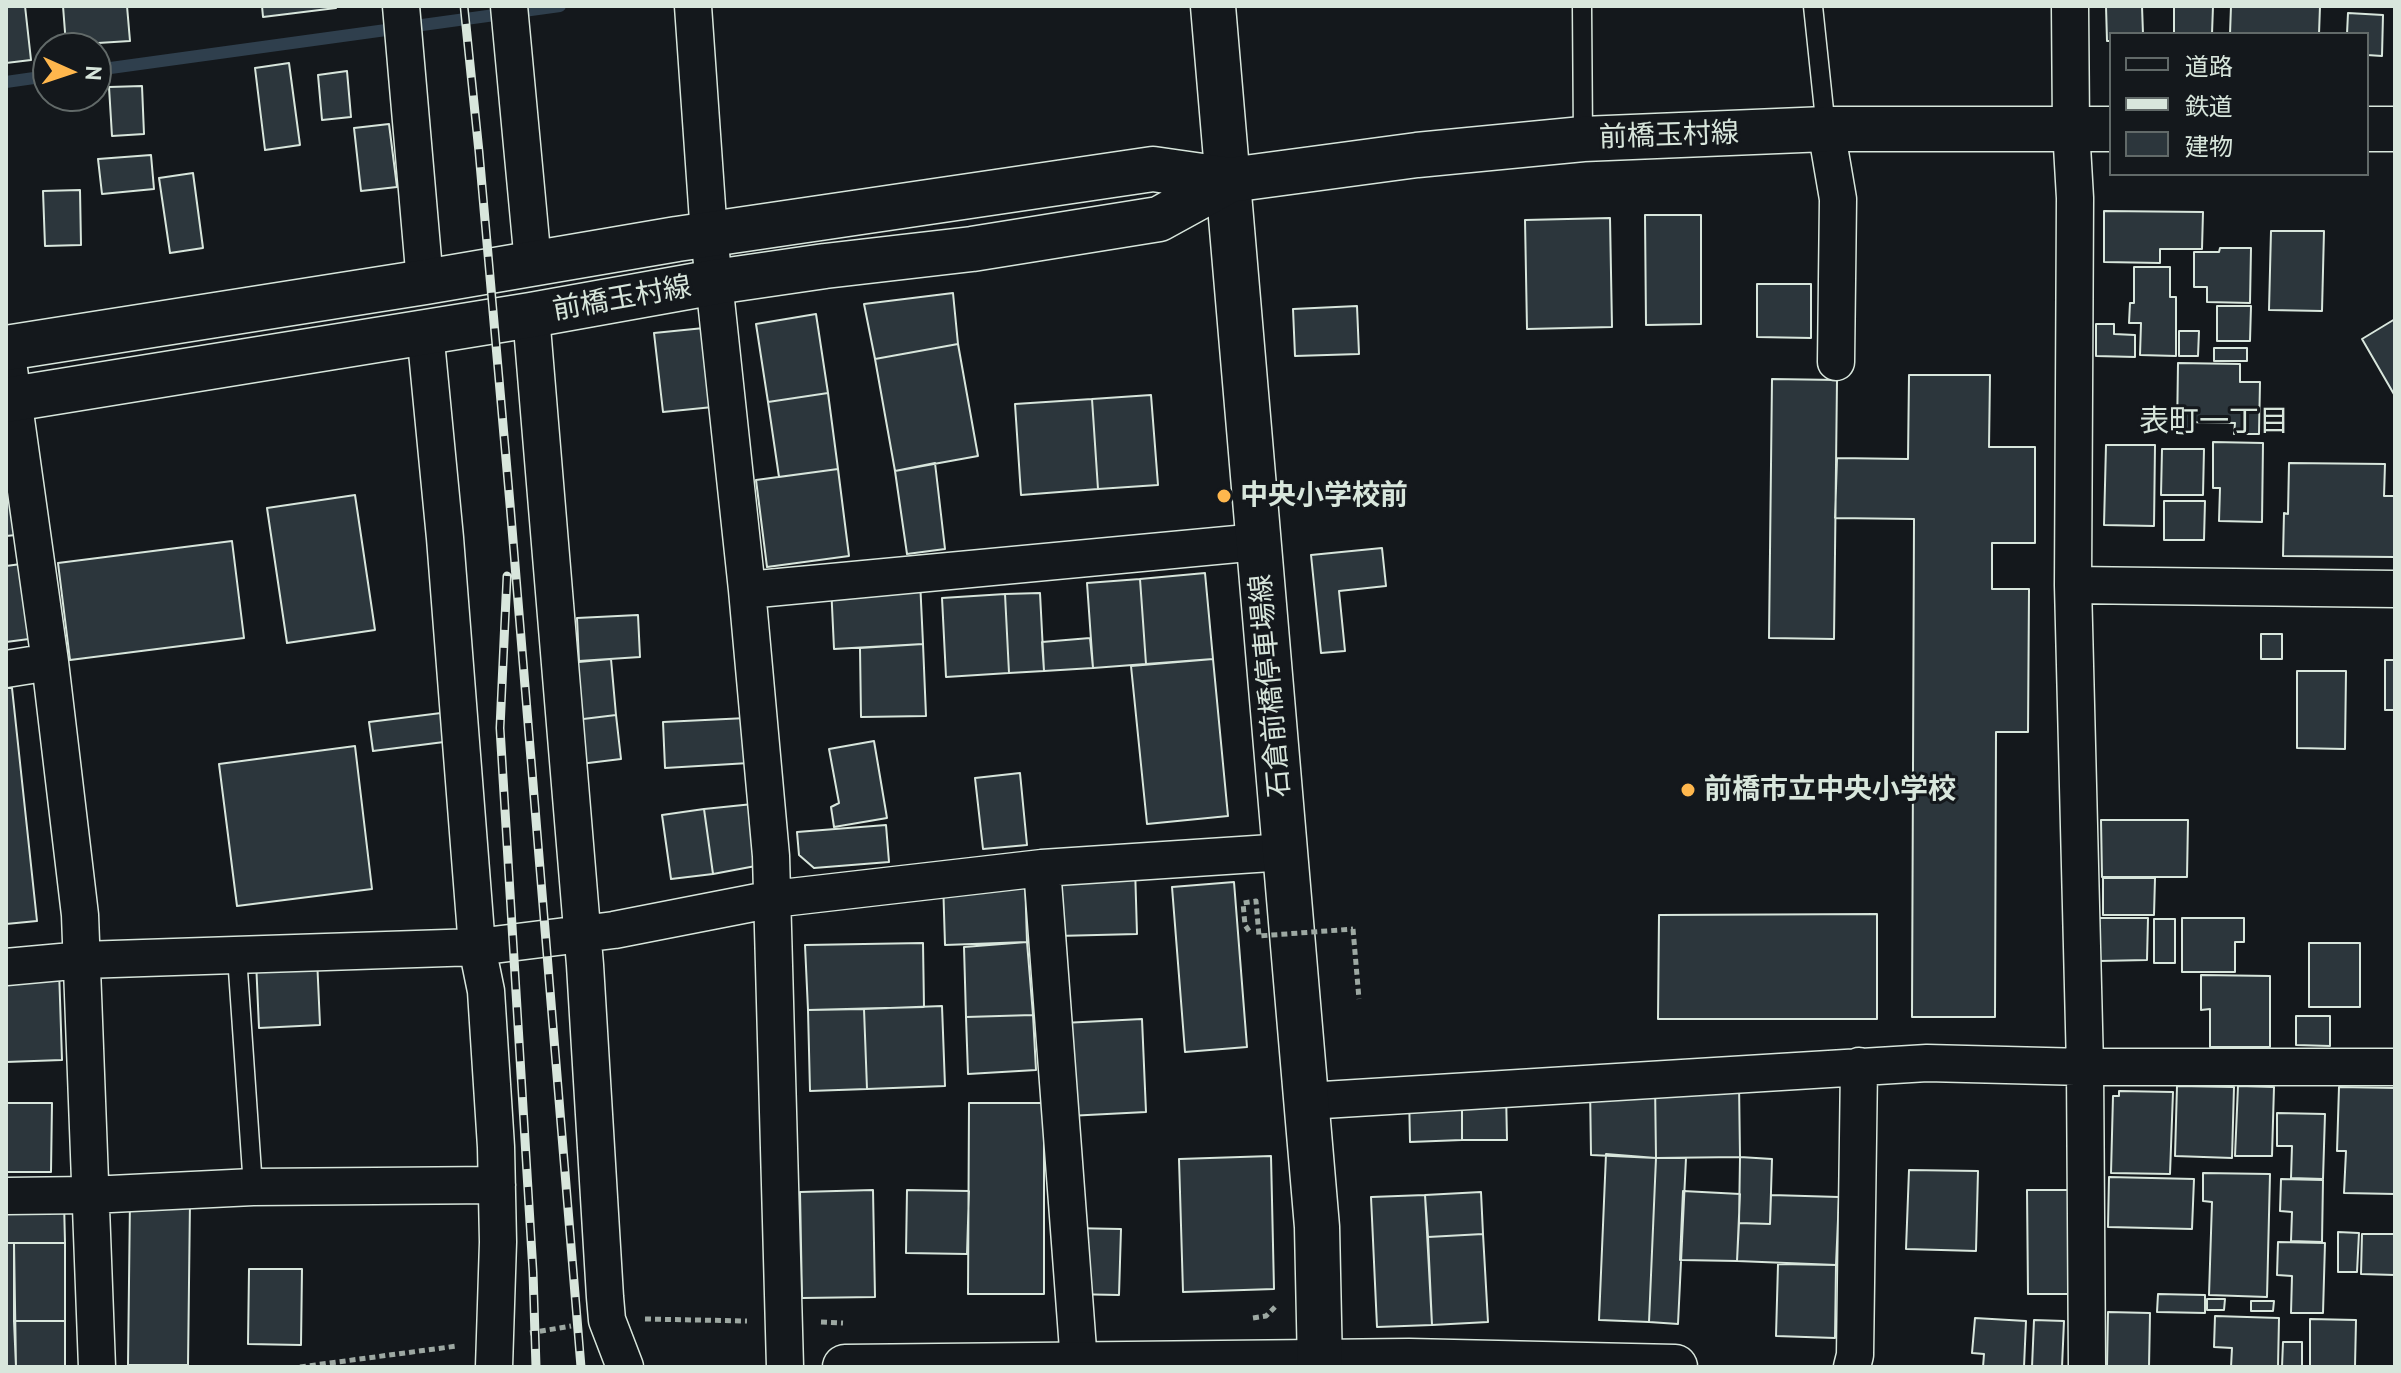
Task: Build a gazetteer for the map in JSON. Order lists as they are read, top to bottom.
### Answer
{
  "streets": {
    "main road": ["前橋玉村線", "石倉前橋停車場線"]
  },
  "crossings": [
    ["前橋玉村線", "石倉前橋停車場線"]
  ],
  "districts": ["表町一丁目"],
  "places": ["中央小学校前", "前橋市立中央小学校"],
  "legend": ["道路", "鉄道", "建物"],
  "north": "right"
}
